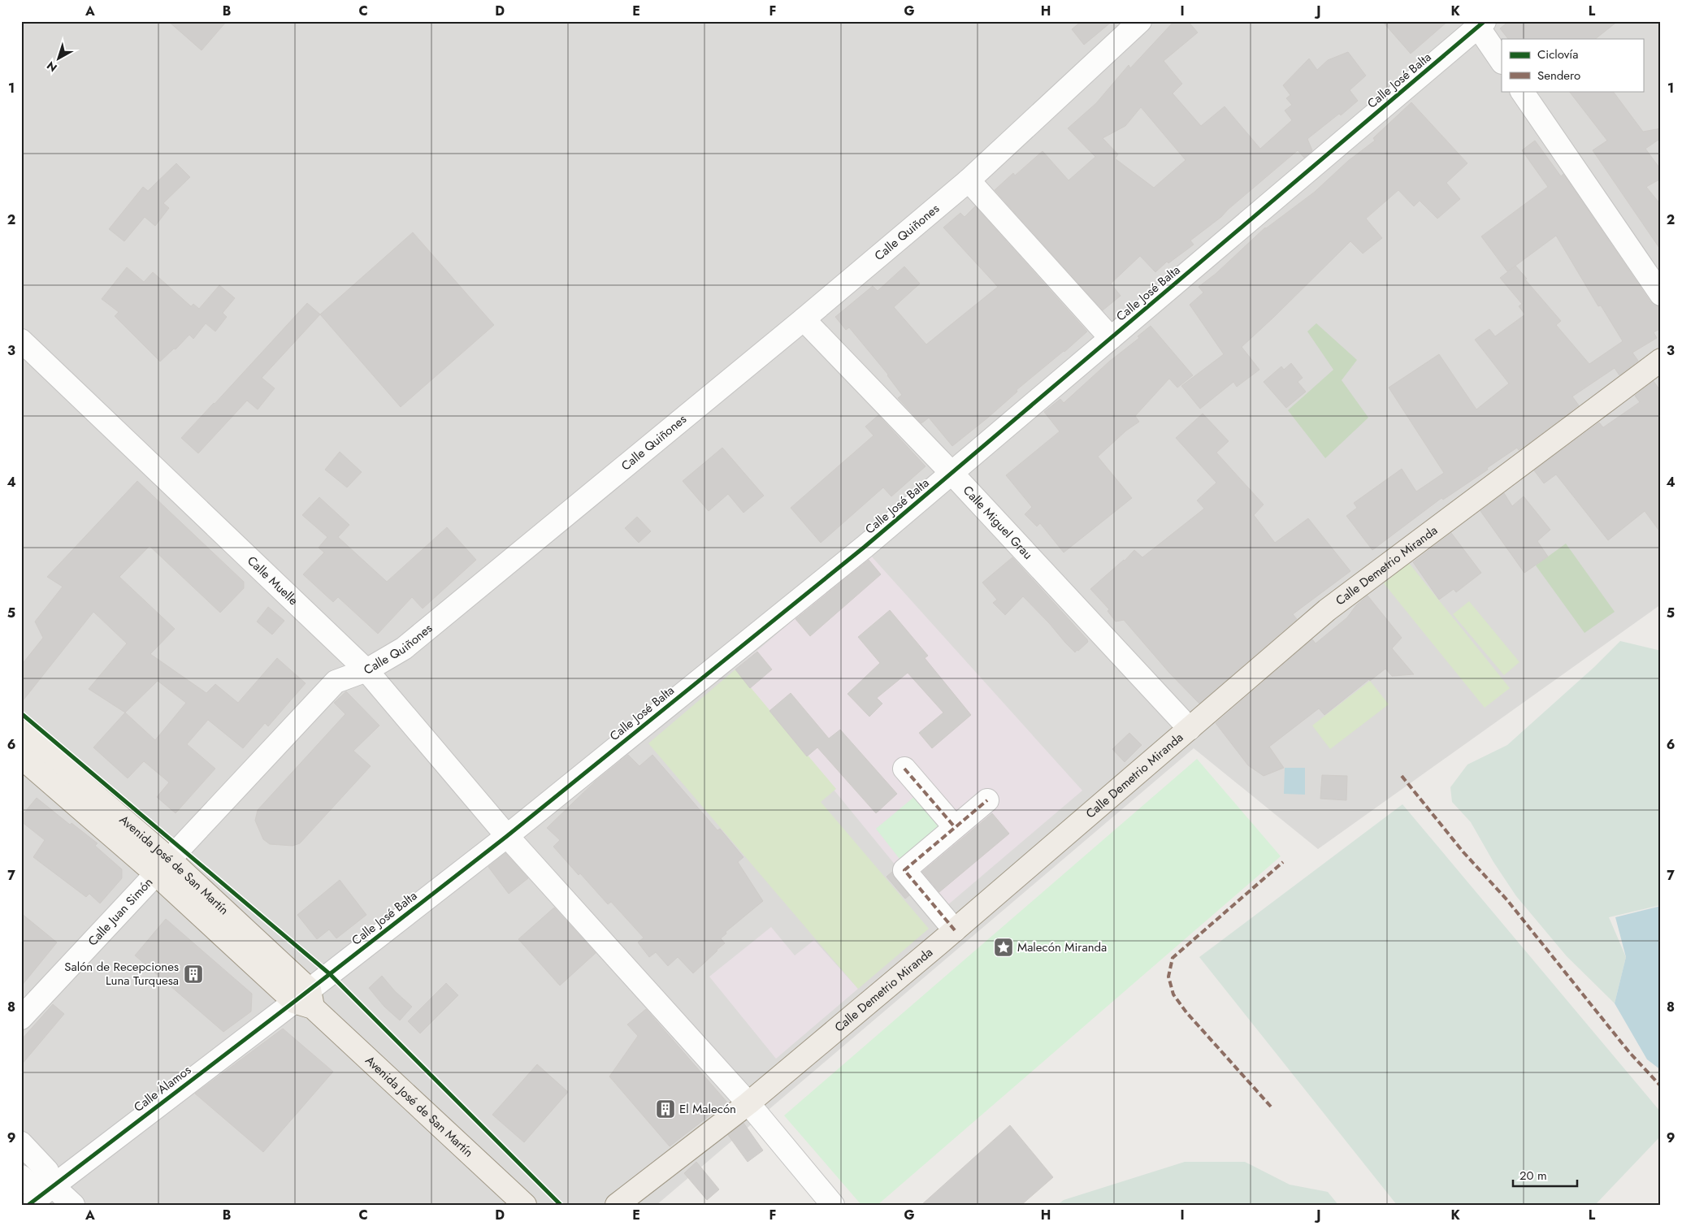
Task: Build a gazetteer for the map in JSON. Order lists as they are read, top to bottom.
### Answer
{
  "streets": {
    "main road": ["Calle Demetrio Miranda", "Avenida José de San Martín"],
    "street": [
      "Calle José Balta",
      "Calle Quiñones",
      "Calle Miguel Grau",
      "Calle Muelle",
      "Calle Juan Simón",
      "Calle Álamos"
    ]
  },
  "crossings": [
    ["Calle José Balta", "Calle Miguel Grau"],
    ["Calle José Balta", "Calle Muelle"],
    ["Calle José Balta", "Avenida José de San Martín"],
    ["Calle José Balta", "Calle Álamos"],
    ["Calle Quiñones", "Calle Miguel Grau"],
    ["Calle Quiñones", "Calle Muelle"],
    ["Calle Quiñones", "Avenida José de San Martín"],
    ["Calle Quiñones", "Calle Juan Simón"],
    ["Calle Miguel Grau", "Calle Demetrio Miranda"],
    ["Calle Demetrio Miranda", "Calle Muelle"],
    ["Avenida José de San Martín", "Calle Juan Simón"],
    ["Avenida José de San Martín", "Calle Álamos"]
  ],
  "places": {
    "place": ["Malecón Miranda"],
    "building": ["Salón de Recepciones Luna Turquesa", "El Malecón"]
  },
  "legend": ["Ciclovía", "Sendero"],
  "scale_bar": "20 m",
  "north": "bottom left",
  "grid": {
    "columns": [
      "A",
      "B",
      "C",
      "D",
      "E",
      "F",
      "G",
      "H",
      "I",
      "J",
      "K",
      "L"
    ],
    "rows": [
      "1",
      "2",
      "3",
      "4",
      "5",
      "6",
      "7",
      "8",
      "9"
    ]
  }
}
